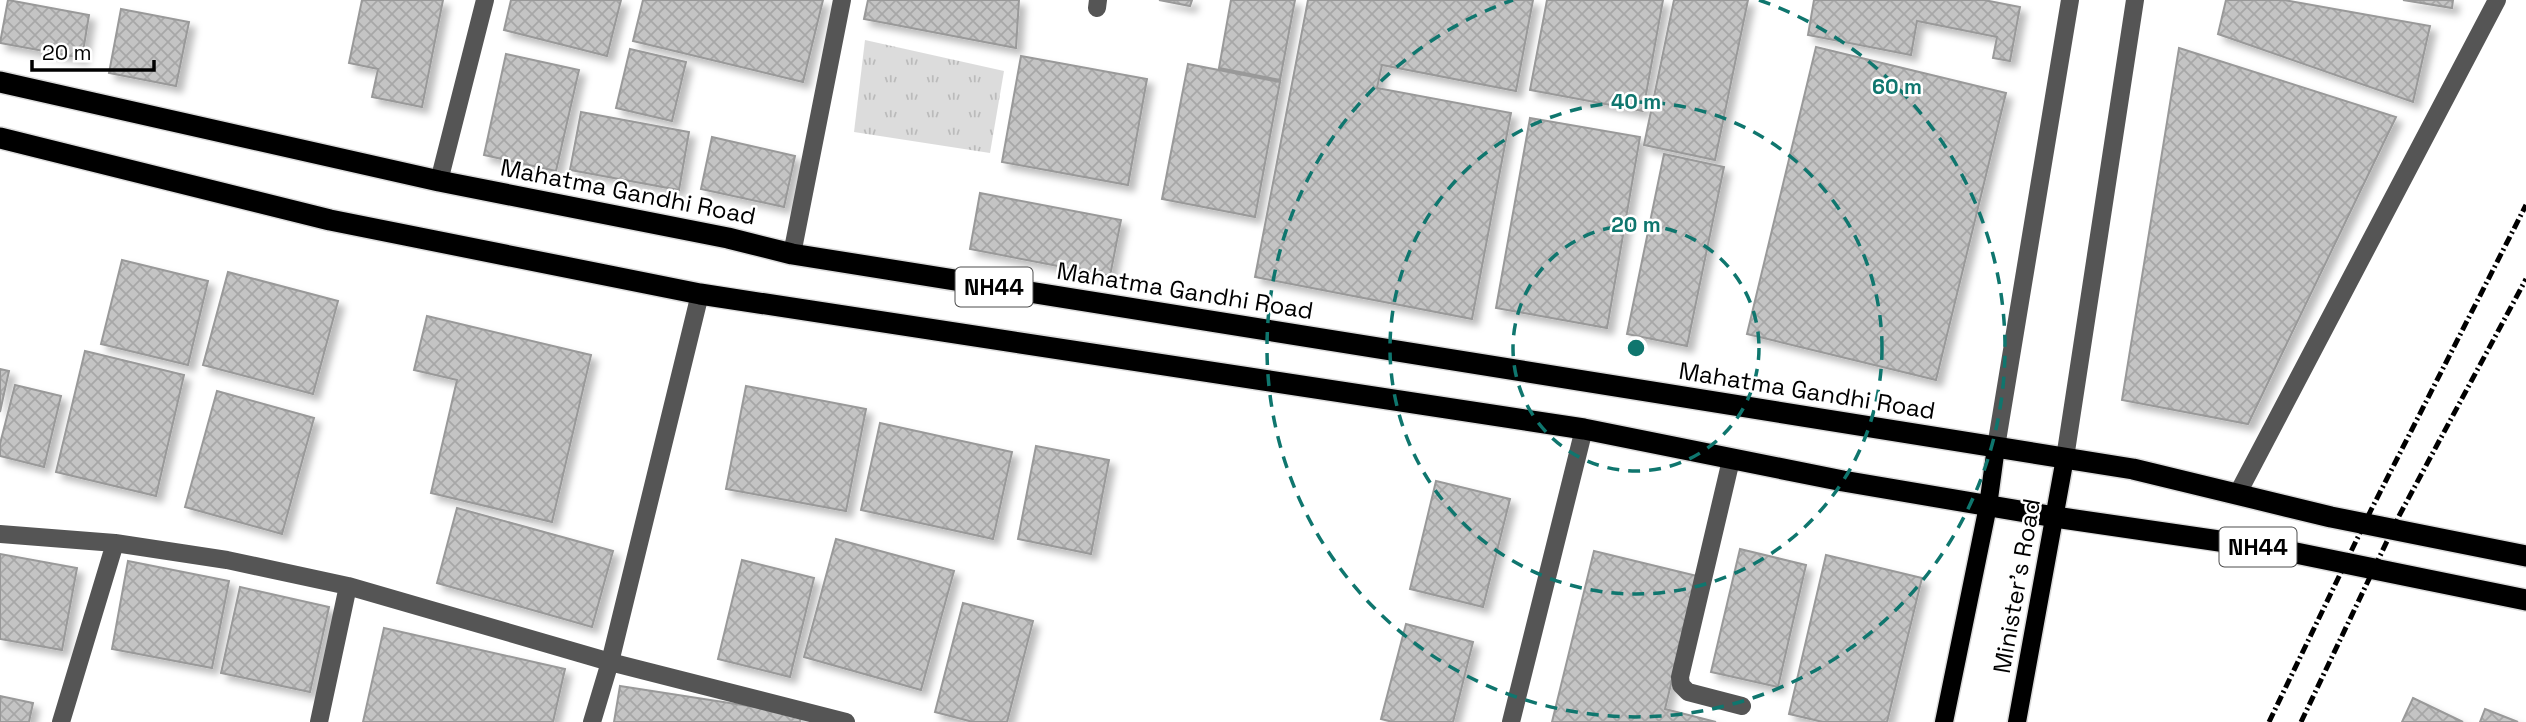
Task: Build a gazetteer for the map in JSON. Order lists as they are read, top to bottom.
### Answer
{
  "streets": {
    "highway": ["Mahatma Gandhi Road", "NH44"],
    "main road": ["Minister's Road"]
  },
  "crossings": [
    ["Mahatma Gandhi Road", "NH44"],
    ["Mahatma Gandhi Road", "Minister's Road"],
    ["NH44", "Minister's Road"]
  ],
  "scale_bar": "20 m",
  "rings": ["60 m", "40 m", "20 m"]
}
